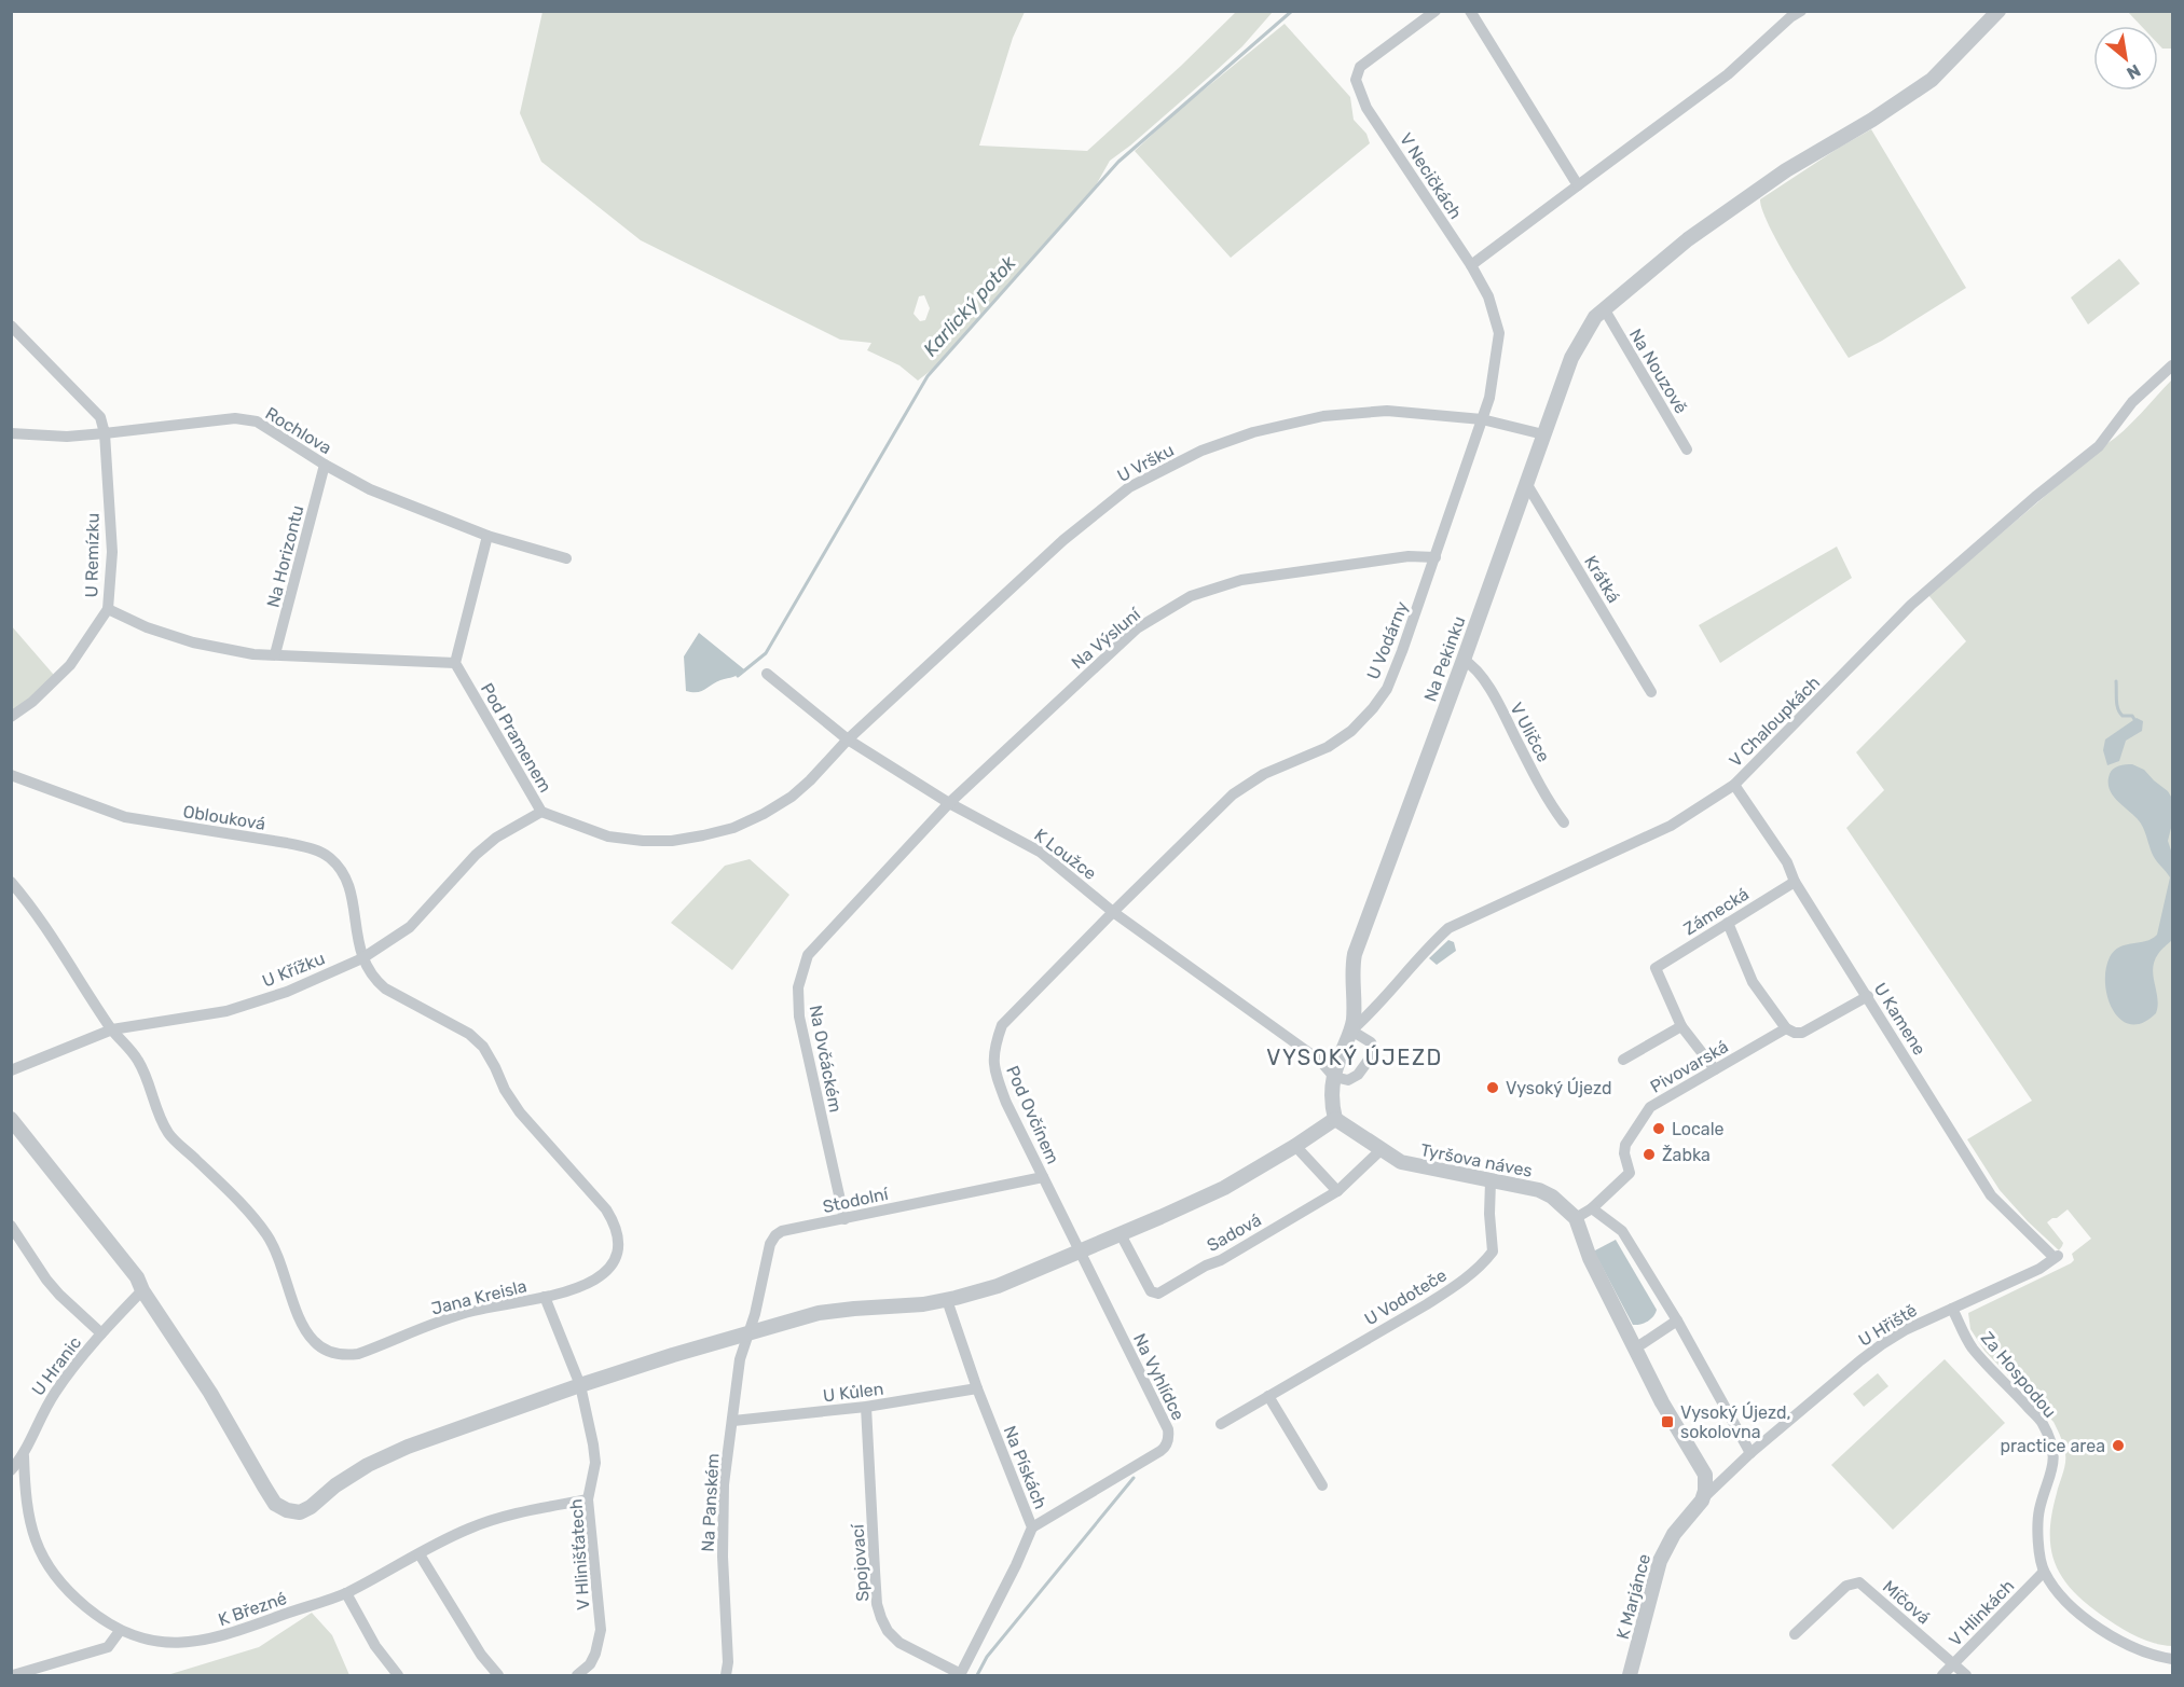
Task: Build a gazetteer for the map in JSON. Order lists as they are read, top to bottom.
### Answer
{
  "streets": {
    "street": [
      "V Necičkách",
      "Na Nouzově",
      "Rochlova",
      "U Vršku",
      "U Remízku",
      "Na Horizontu",
      "Krátká",
      "Na Výsluní",
      "U Vodárny",
      "Na Pekinku",
      "V Chaloupkách",
      "V Uličce",
      "Pod Pramenem",
      "Oblouková",
      "K Loužce",
      "Zámecká",
      "U Křížku",
      "U Kamene",
      "Na Ovčáckém",
      "Pivovarská",
      "Pod Ovčínem",
      "Tyršova náves",
      "Stodolní",
      "Sadová",
      "Jana Kreisla",
      "U Vodoteče",
      "U Hřiště",
      "U Hranic",
      "Za Hospodou",
      "Na Vyhlídce",
      "U Kůlen",
      "Na Pískách",
      "Na Panském",
      "V Hlinišťatech",
      "Spojovací",
      "K Marjánce",
      "Míčová",
      "K Březné",
      "V Hlinkách"
    ]
  },
  "crossings": [
    ["V Necičkách", "U Vodárny"],
    ["Na Nouzově", "Na Pekinku"],
    ["Rochlova", "U Remízku"],
    ["Rochlova", "Na Horizontu"],
    ["U Vršku", "U Vodárny"],
    ["U Vršku", "Na Pekinku"],
    ["U Vršku", "Pod Pramenem"],
    ["U Vršku", "K Loužce"],
    ["Krátká", "Na Pekinku"],
    ["Na Výsluní", "U Vodárny"],
    ["Na Výsluní", "K Loužce"],
    ["Na Výsluní", "Na Ovčáckém"],
    ["U Vodárny", "K Loužce"],
    ["U Vodárny", "Pod Ovčínem"],
    ["Na Pekinku", "V Chaloupkách"],
    ["Na Pekinku", "V Uličce"],
    ["V Chaloupkách", "U Kamene"],
    ["Pod Pramenem", "K Loužce"],
    ["Pod Pramenem", "U Křížku"],
    ["Oblouková", "U Křížku"],
    ["Oblouková", "Jana Kreisla"],
    ["K Loužce", "Na Ovčáckém"],
    ["K Loužce", "Pod Ovčínem"],
    ["Zámecká", "U Kamene"],
    ["U Křížku", "Jana Kreisla"],
    ["U Kamene", "Pivovarská"],
    ["U Kamene", "U Hřiště"],
    ["Na Ovčáckém", "Stodolní"],
    ["Pod Ovčínem", "Stodolní"],
    ["Pod Ovčínem", "Na Vyhlídce"],
    ["Tyršova náves", "Sadová"],
    ["Tyršova náves", "U Vodoteče"],
    ["Tyršova náves", "K Marjánce"],
    ["Stodolní", "Na Panském"],
    ["Jana Kreisla", "V Hlinišťatech"],
    ["U Hřiště", "Za Hospodou"],
    ["U Hranic", "K Březné"],
    ["Za Hospodou", "V Hlinkách"],
    ["Na Vyhlídce", "Na Pískách"],
    ["U Kůlen", "Na Pískách"],
    ["U Kůlen", "Na Panském"],
    ["U Kůlen", "Spojovací"],
    ["Na Pískách", "Spojovací"],
    ["V Hlinišťatech", "K Březné"],
    ["Míčová", "V Hlinkách"]
  ],
  "districts": ["VYSOKÝ ÚJEZD"],
  "water": ["Karlický potok"],
  "places": {
    "other": [
      "Vysoký Újezd",
      "Locale",
      "Žabka",
      "practice area"
    ],
    "transit": ["Vysoký Újezd, sokolovna"]
  },
  "north": "bottom right"
}
